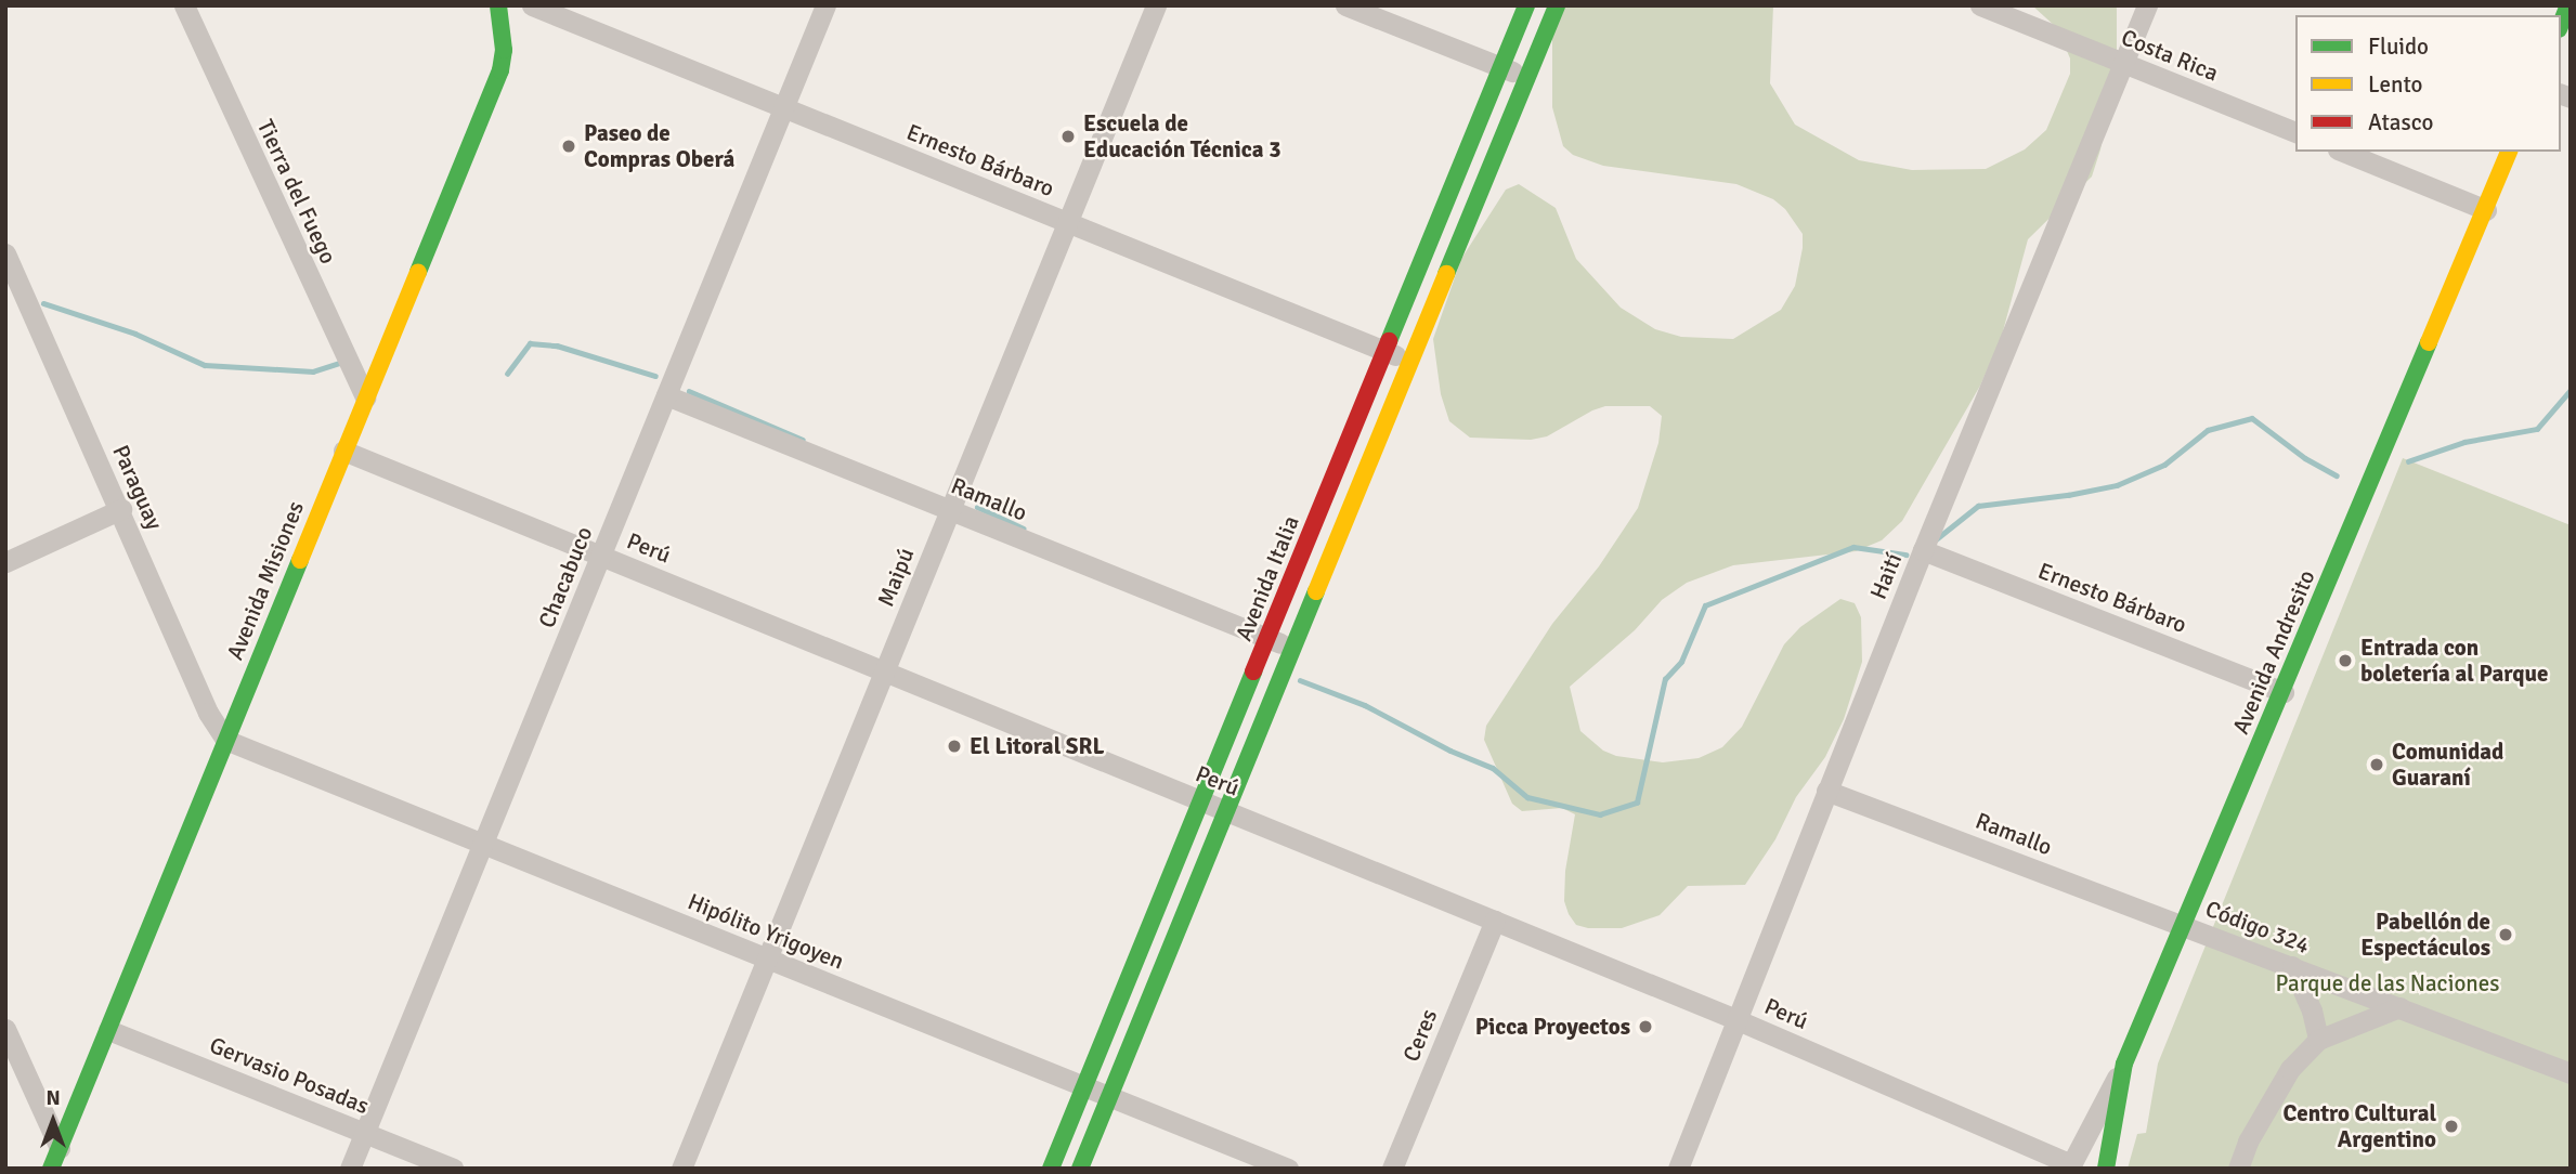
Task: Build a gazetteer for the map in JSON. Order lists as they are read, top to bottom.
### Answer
{
  "streets": {
    "main road": ["Avenida Italia", "Avenida Misiones", "Avenida Andresito"],
    "street": [
      "Costa Rica",
      "Ernesto Bárbaro",
      "Tierra del Fuego",
      "Paraguay",
      "Ramallo",
      "Perú",
      "Haití",
      "Chacabuco",
      "Maipú",
      "Código 324",
      "Hipólito Yrigoyen",
      "Ceres",
      "Gervasio Posadas"
    ]
  },
  "crossings": [
    ["Costa Rica", "Haití"],
    ["Ernesto Bárbaro", "Haití"],
    ["Ernesto Bárbaro", "Chacabuco"],
    ["Ernesto Bárbaro", "Maipú"],
    ["Ernesto Bárbaro", "Avenida Italia"],
    ["Ernesto Bárbaro", "Avenida Andresito"],
    ["Tierra del Fuego", "Avenida Misiones"],
    ["Paraguay", "Avenida Misiones"],
    ["Paraguay", "Hipólito Yrigoyen"],
    ["Ramallo", "Haití"],
    ["Ramallo", "Chacabuco"],
    ["Ramallo", "Maipú"],
    ["Ramallo", "Avenida Italia"],
    ["Ramallo", "Avenida Andresito"],
    ["Ramallo", "Código 324"],
    ["Perú", "Haití"],
    ["Perú", "Chacabuco"],
    ["Perú", "Maipú"],
    ["Perú", "Avenida Italia"],
    ["Perú", "Avenida Misiones"],
    ["Perú", "Avenida Andresito"],
    ["Perú", "Ceres"],
    ["Chacabuco", "Hipólito Yrigoyen"],
    ["Chacabuco", "Gervasio Posadas"],
    ["Maipú", "Hipólito Yrigoyen"],
    ["Avenida Italia", "Hipólito Yrigoyen"],
    ["Avenida Misiones", "Hipólito Yrigoyen"],
    ["Avenida Misiones", "Gervasio Posadas"],
    ["Avenida Andresito", "Código 324"]
  ],
  "parks": ["Parque de las Naciones"],
  "places": [
    "Escuela de Educación Técnica 3",
    "Paseo de Compras Oberá",
    "Entrada con boletería al Parque",
    "El Litoral SRL",
    "Comunidad Guaraní",
    "Pabellón de Espectáculos",
    "Picca Proyectos",
    "Centro Cultural Argentino"
  ],
  "legend": ["Fluido", "Lento", "Atasco"],
  "north": "top"
}
